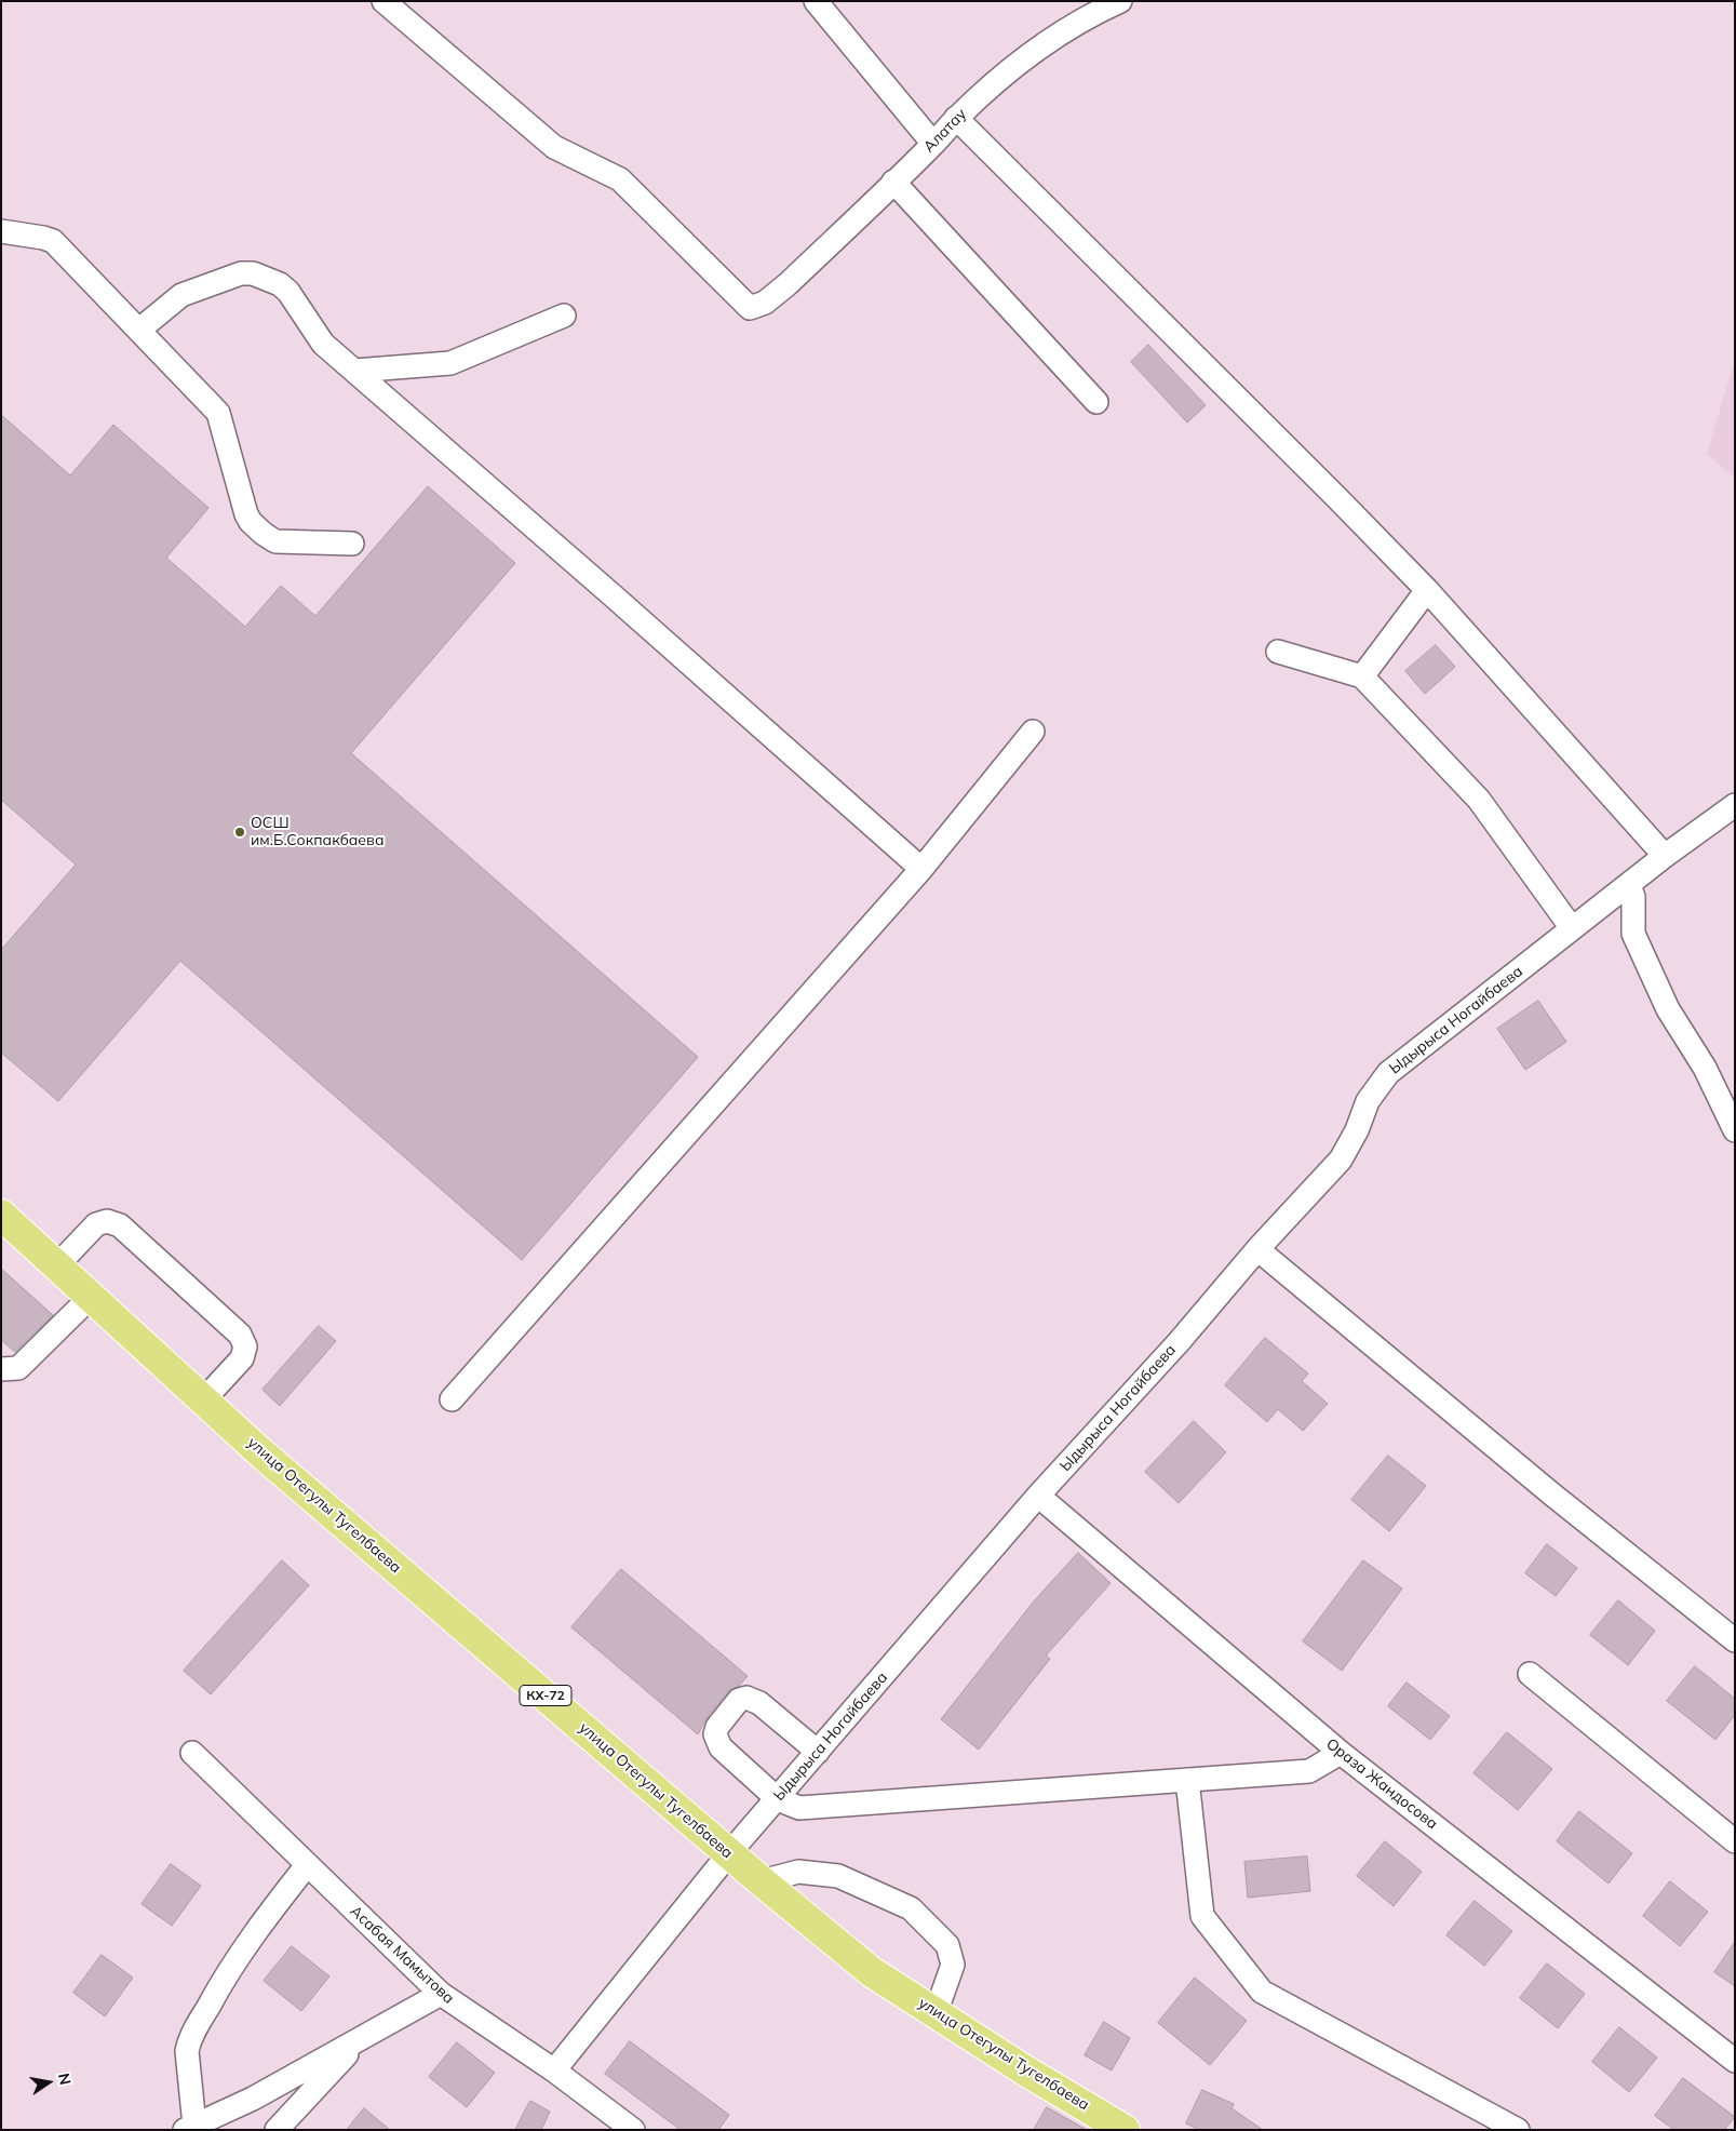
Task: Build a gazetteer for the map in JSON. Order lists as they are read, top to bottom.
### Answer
{
  "streets": {
    "main road": ["улица Отегулы Тугелбаева", "КХ-72"],
    "street": [
      "Алатау",
      "Ыдырыса Ногайбаева",
      "Ораза Жандосова",
      "Асабая Мамытова"
    ]
  },
  "crossings": [
    ["Ыдырыса Ногайбаева", "улица Отегулы Тугелбаева"],
    ["Ыдырыса Ногайбаева", "Ораза Жандосова"],
    ["Ыдырыса Ногайбаева", "Асабая Мамытова"]
  ],
  "places": ["ОСШ им.Б.Сокпакбаева"],
  "north": "right"
}
